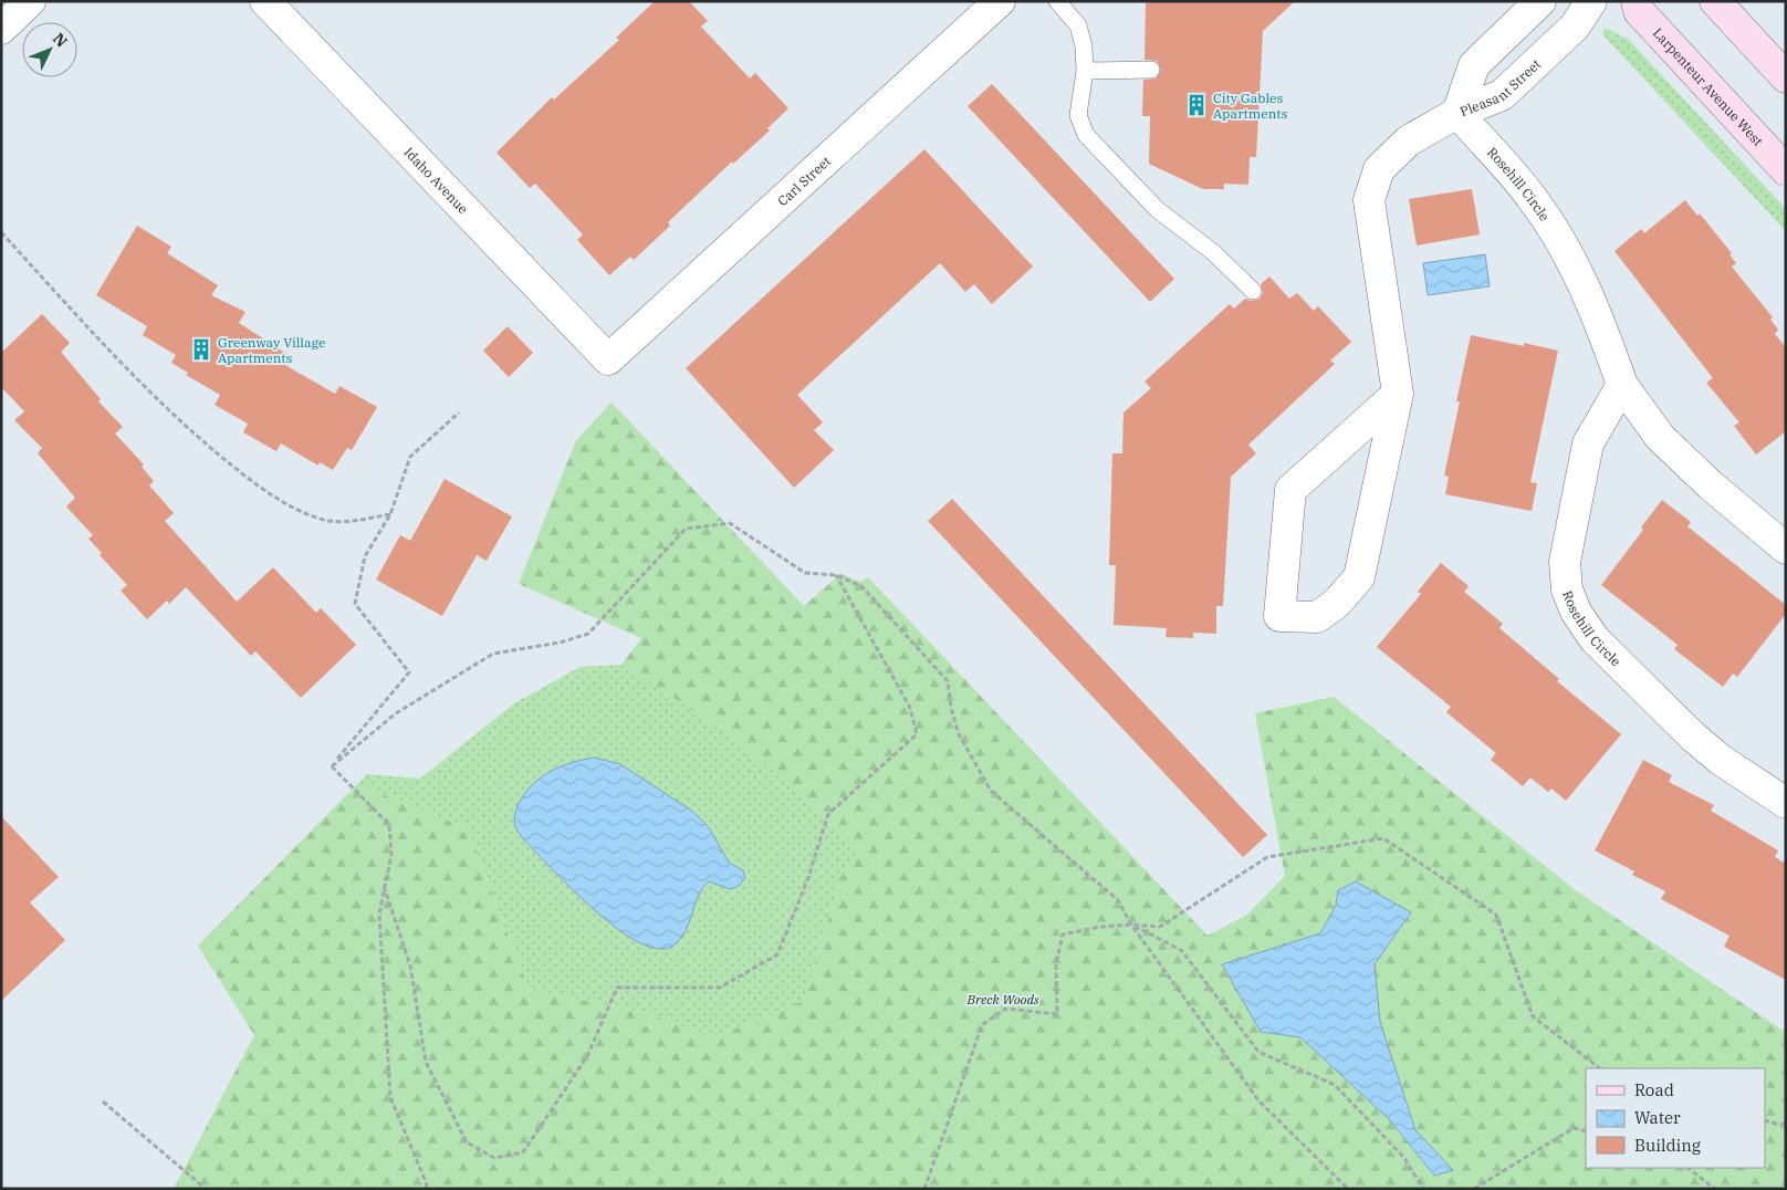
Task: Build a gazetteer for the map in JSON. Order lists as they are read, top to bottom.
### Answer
{
  "streets": {
    "main road": ["Larpenteur Avenue West"],
    "street": [
      "Pleasant Street",
      "Idaho Avenue",
      "Carl Street",
      "Rosehill Circle"
    ]
  },
  "crossings": [
    ["Pleasant Street", "Rosehill Circle"],
    ["Idaho Avenue", "Carl Street"]
  ],
  "parks": ["Breck Woods"],
  "places": {
    "building": ["City Gables Apartments", "Greenway Village Apartments"]
  },
  "legend": ["Road", "Water", "Building"],
  "north": "top right"
}
